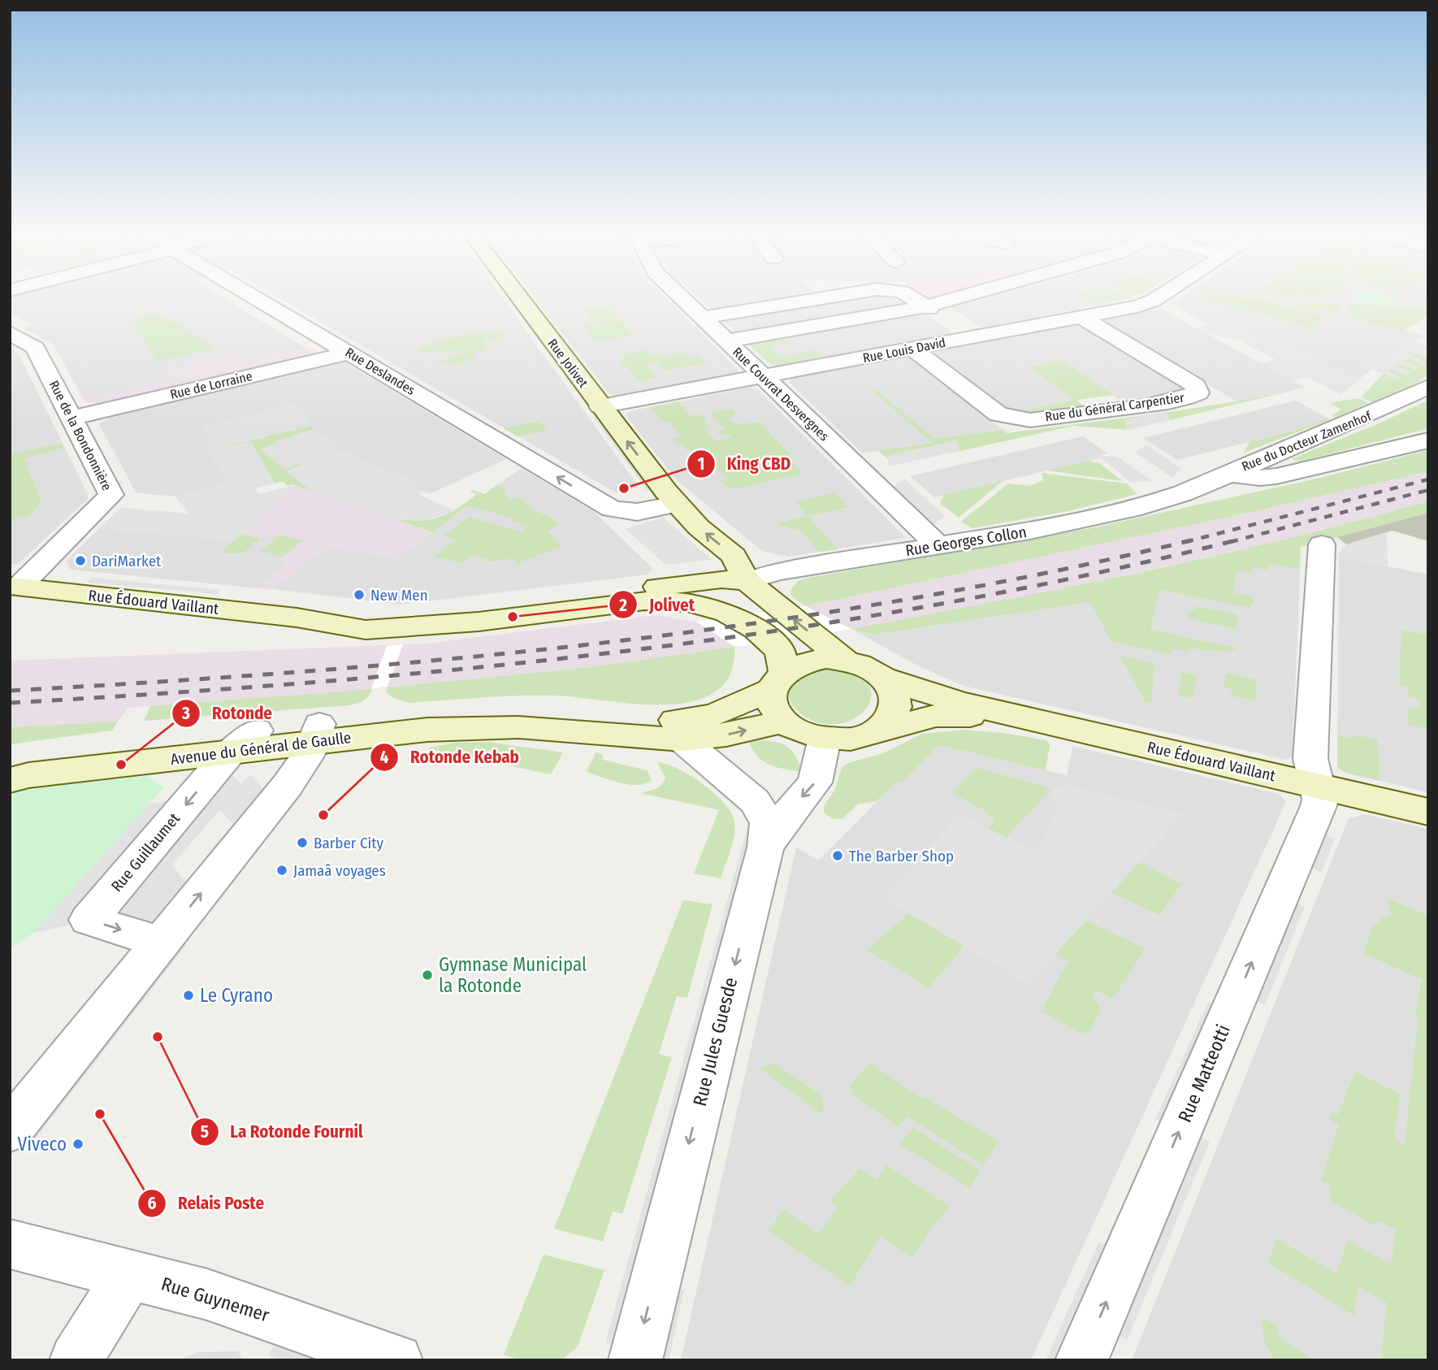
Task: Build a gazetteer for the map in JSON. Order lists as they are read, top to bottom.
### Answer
{
  "streets": {
    "main road": ["Rue Jolivet", "Rue Édouard Vaillant", "Avenue du Général de Gaulle"],
    "street": [
      "Rue Louis David",
      "Rue Deslandes",
      "Rue de Lorraine",
      "Rue Couvrat Desvergnes",
      "Rue du Général Carpentier",
      "Rue de la Bondonnière",
      "Rue du Docteur Zamenhof",
      "Rue Georges Collon",
      "Rue Guillaumet",
      "Rue Jules Guesde",
      "Rue Matteotti",
      "Rue Guynemer"
    ]
  },
  "crossings": [
    ["Rue Louis David", "Rue Jolivet"],
    ["Rue Louis David", "Rue Couvrat Desvergnes"],
    ["Rue Louis David", "Rue du Général Carpentier"],
    ["Rue Jolivet", "Rue Deslandes"],
    ["Rue Jolivet", "Rue Georges Collon"],
    ["Rue Jolivet", "Rue Édouard Vaillant"],
    ["Rue Deslandes", "Rue de Lorraine"],
    ["Rue de Lorraine", "Rue de la Bondonnière"],
    ["Rue Couvrat Desvergnes", "Rue Georges Collon"],
    ["Rue de la Bondonnière", "Rue Édouard Vaillant"],
    ["Rue du Docteur Zamenhof", "Rue Georges Collon"],
    ["Rue Georges Collon", "Rue Édouard Vaillant"],
    ["Rue Édouard Vaillant", "Avenue du Général de Gaulle"],
    ["Rue Édouard Vaillant", "Rue Jules Guesde"],
    ["Rue Édouard Vaillant", "Rue Matteotti"],
    ["Avenue du Général de Gaulle", "Rue Guillaumet"],
    ["Avenue du Général de Gaulle", "Rue Jules Guesde"]
  ],
  "one_way": [
    "Rue Jolivet",
    "Rue Deslandes",
    "Rue Jules Guesde",
    "Rue Matteotti"
  ],
  "places": [
    "King CBD",
    "DariMarket",
    "New Men",
    "Jolivet",
    "Rotonde",
    "Rotonde Kebab",
    "Barber City",
    "The Barber Shop",
    "Jamaâ voyages",
    "Gymnase Municipal la Rotonde",
    "Le Cyrano",
    "La Rotonde Fournil",
    "Relais Poste",
    "Viveco"
  ]
}
